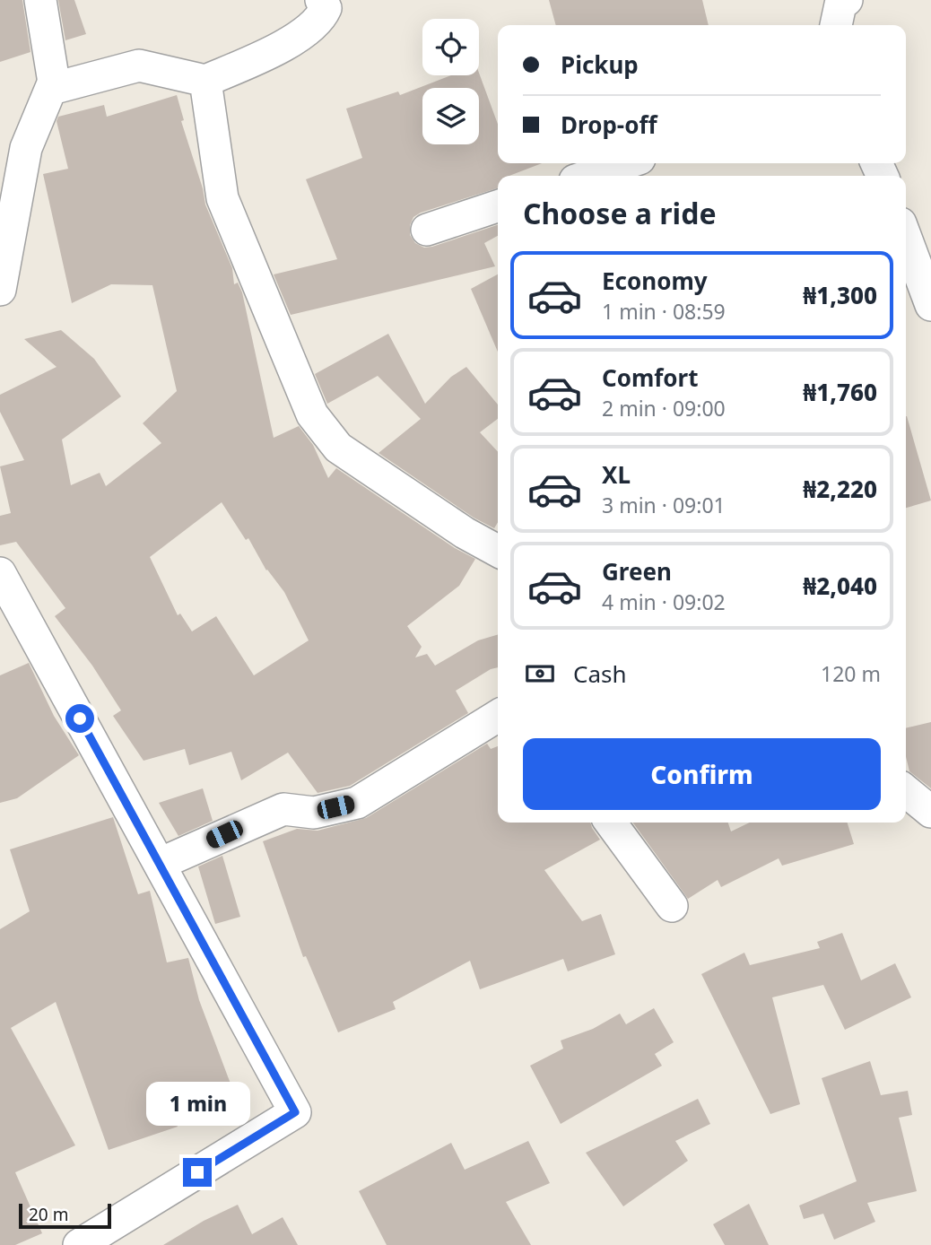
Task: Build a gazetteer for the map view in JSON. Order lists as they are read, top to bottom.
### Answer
{
  "scale_bar": "20 m",
  "page": {
    "banner": ["Pickup", "Drop-off"],
    "heading": "Choose a ride",
    "list": [
      {
        "name": "Economy",
        "note": "1 min · 08:59",
        "value": "₦1,300"
      },
      {
        "name": "Comfort",
        "note": "2 min · 09:00",
        "value": "₦1,760"
      },
      {
        "name": "XL",
        "note": "3 min · 09:01",
        "value": "₦2,220"
      },
      {
        "name": "Green",
        "note": "4 min · 09:02",
        "value": "₦2,040"
      }
    ],
    "pay": ["Cash", "120 m"],
    "buttons": "Confirm",
    "bubble": "1 min",
    "scale": "20 m"
  }
}
